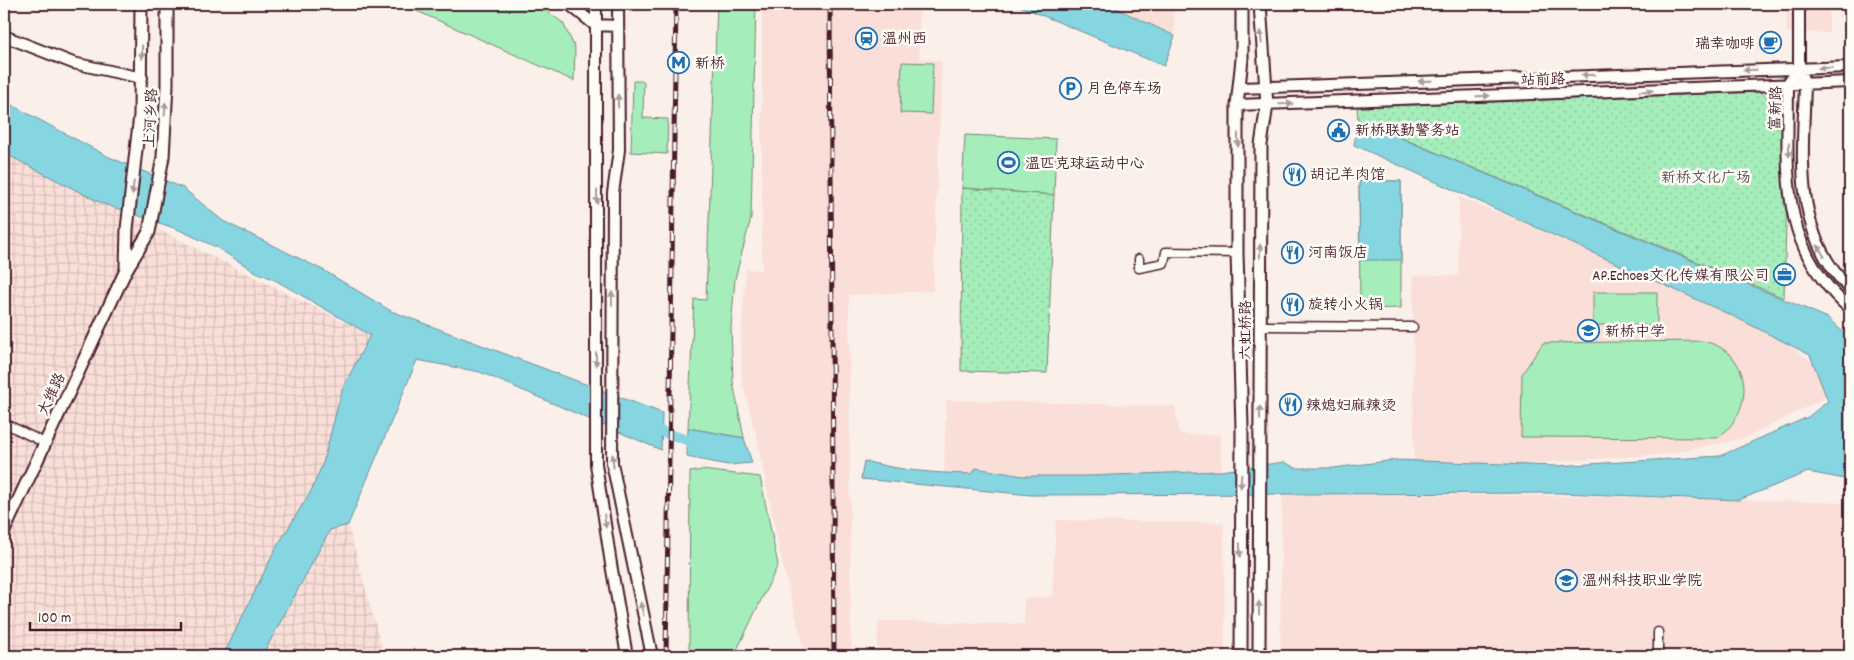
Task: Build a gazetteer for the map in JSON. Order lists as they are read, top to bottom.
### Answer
{
  "streets": {
    "main road": ["上河乡路", "六虹桥路", "大维路"],
    "street": ["站前路", "富新路"]
  },
  "crossings": [
    ["站前路", "富新路"],
    ["站前路", "六虹桥路"],
    ["上河乡路", "大维路"]
  ],
  "parks": ["新桥文化广场"],
  "places": {
    "station": ["温州西"],
    "cafe": ["瑞幸咖啡"],
    "metro station": ["新桥"],
    "parking": ["月色停车场"],
    "public building": ["新桥联勤警务站"],
    "sports": ["温匹克球运动中心"],
    "restaurant": [
      "胡记羊肉馆",
      "河南饭店",
      "旋转小火锅",
      "辣媳妇麻辣烫"
    ],
    "office": ["AP.Echoes文化传媒有限公司"],
    "school or university": ["新桥中学", "温州科技职业学院"]
  },
  "scale_bar": "100 m"
}
